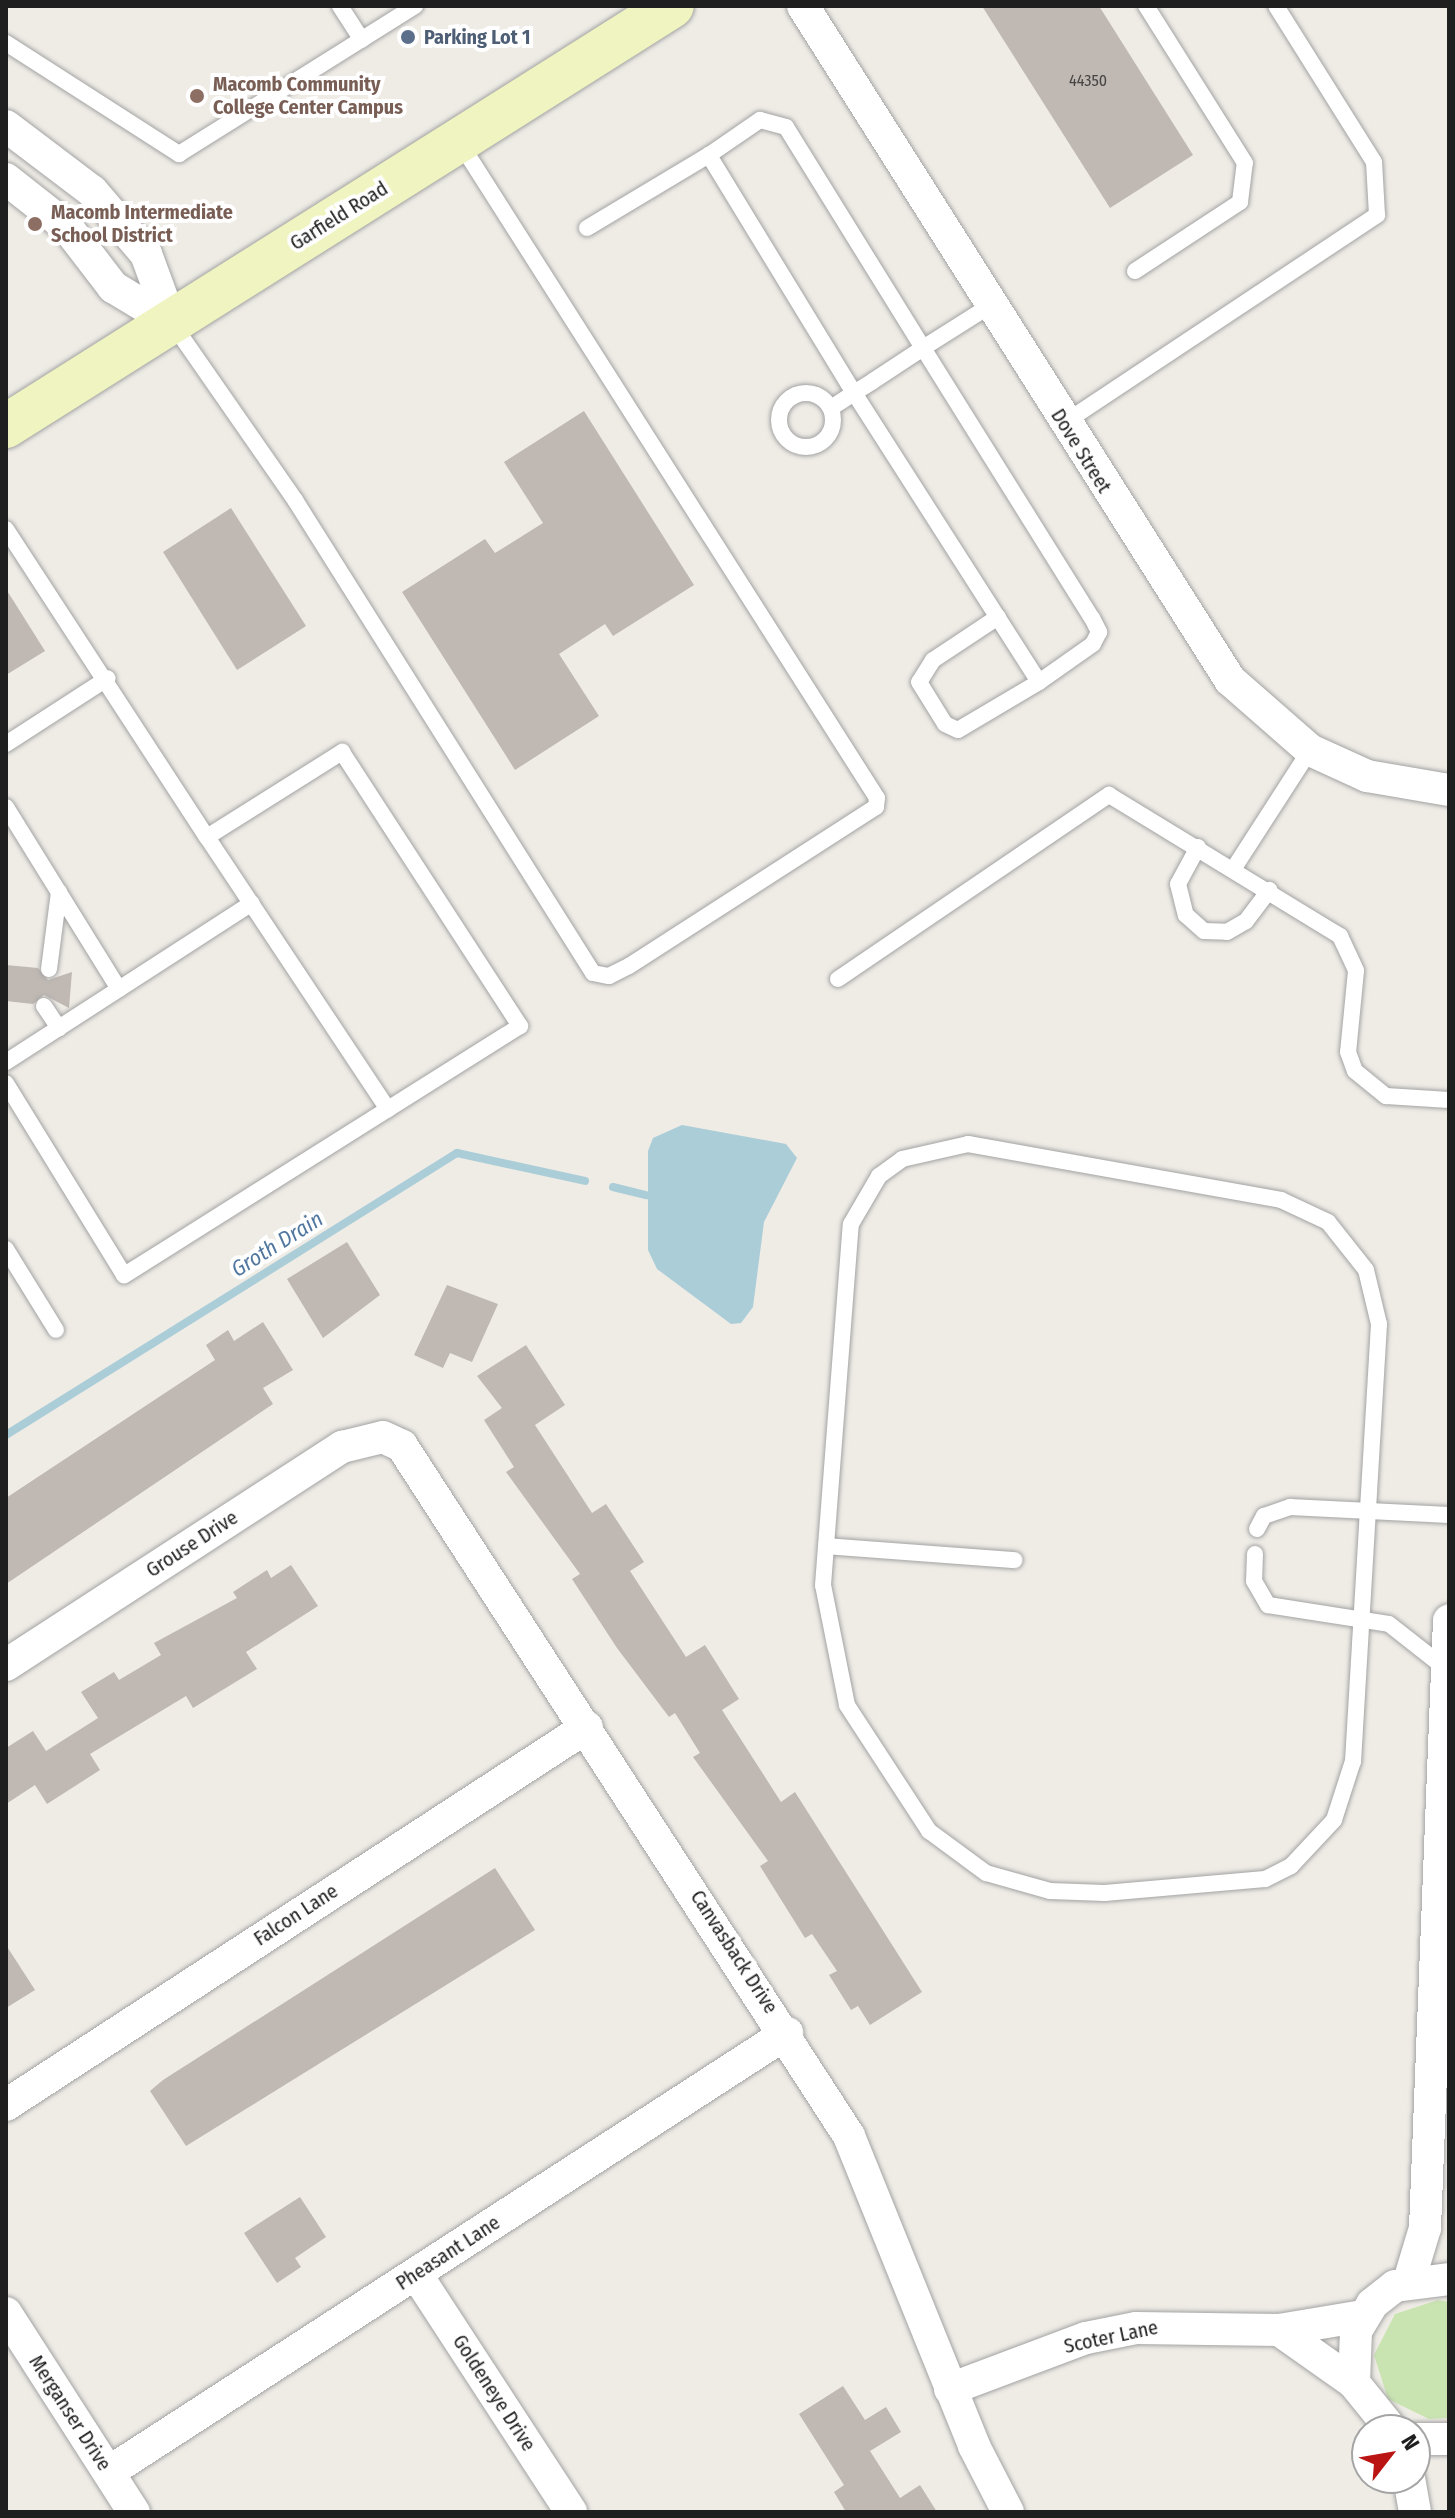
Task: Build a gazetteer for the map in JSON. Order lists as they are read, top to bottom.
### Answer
{
  "streets": {
    "main road": ["Garfield Road"],
    "street": [
      "Dove Street",
      "Grouse Drive",
      "Falcon Lane",
      "Canvasback Drive",
      "Pheasant Lane",
      "Scoter Lane",
      "Goldeneye Drive",
      "Merganser Drive"
    ]
  },
  "crossings": [
    ["Grouse Drive", "Canvasback Drive"],
    ["Falcon Lane", "Canvasback Drive"],
    ["Canvasback Drive", "Pheasant Lane"],
    ["Canvasback Drive", "Scoter Lane"],
    ["Pheasant Lane", "Goldeneye Drive"],
    ["Pheasant Lane", "Merganser Drive"]
  ],
  "water": ["Groth Drain"],
  "places": ["Parking Lot 1", "Macomb Community College Center Campus", "Macomb Intermediate School District"],
  "house_numbers": ["44350"],
  "north": "top right"
}
